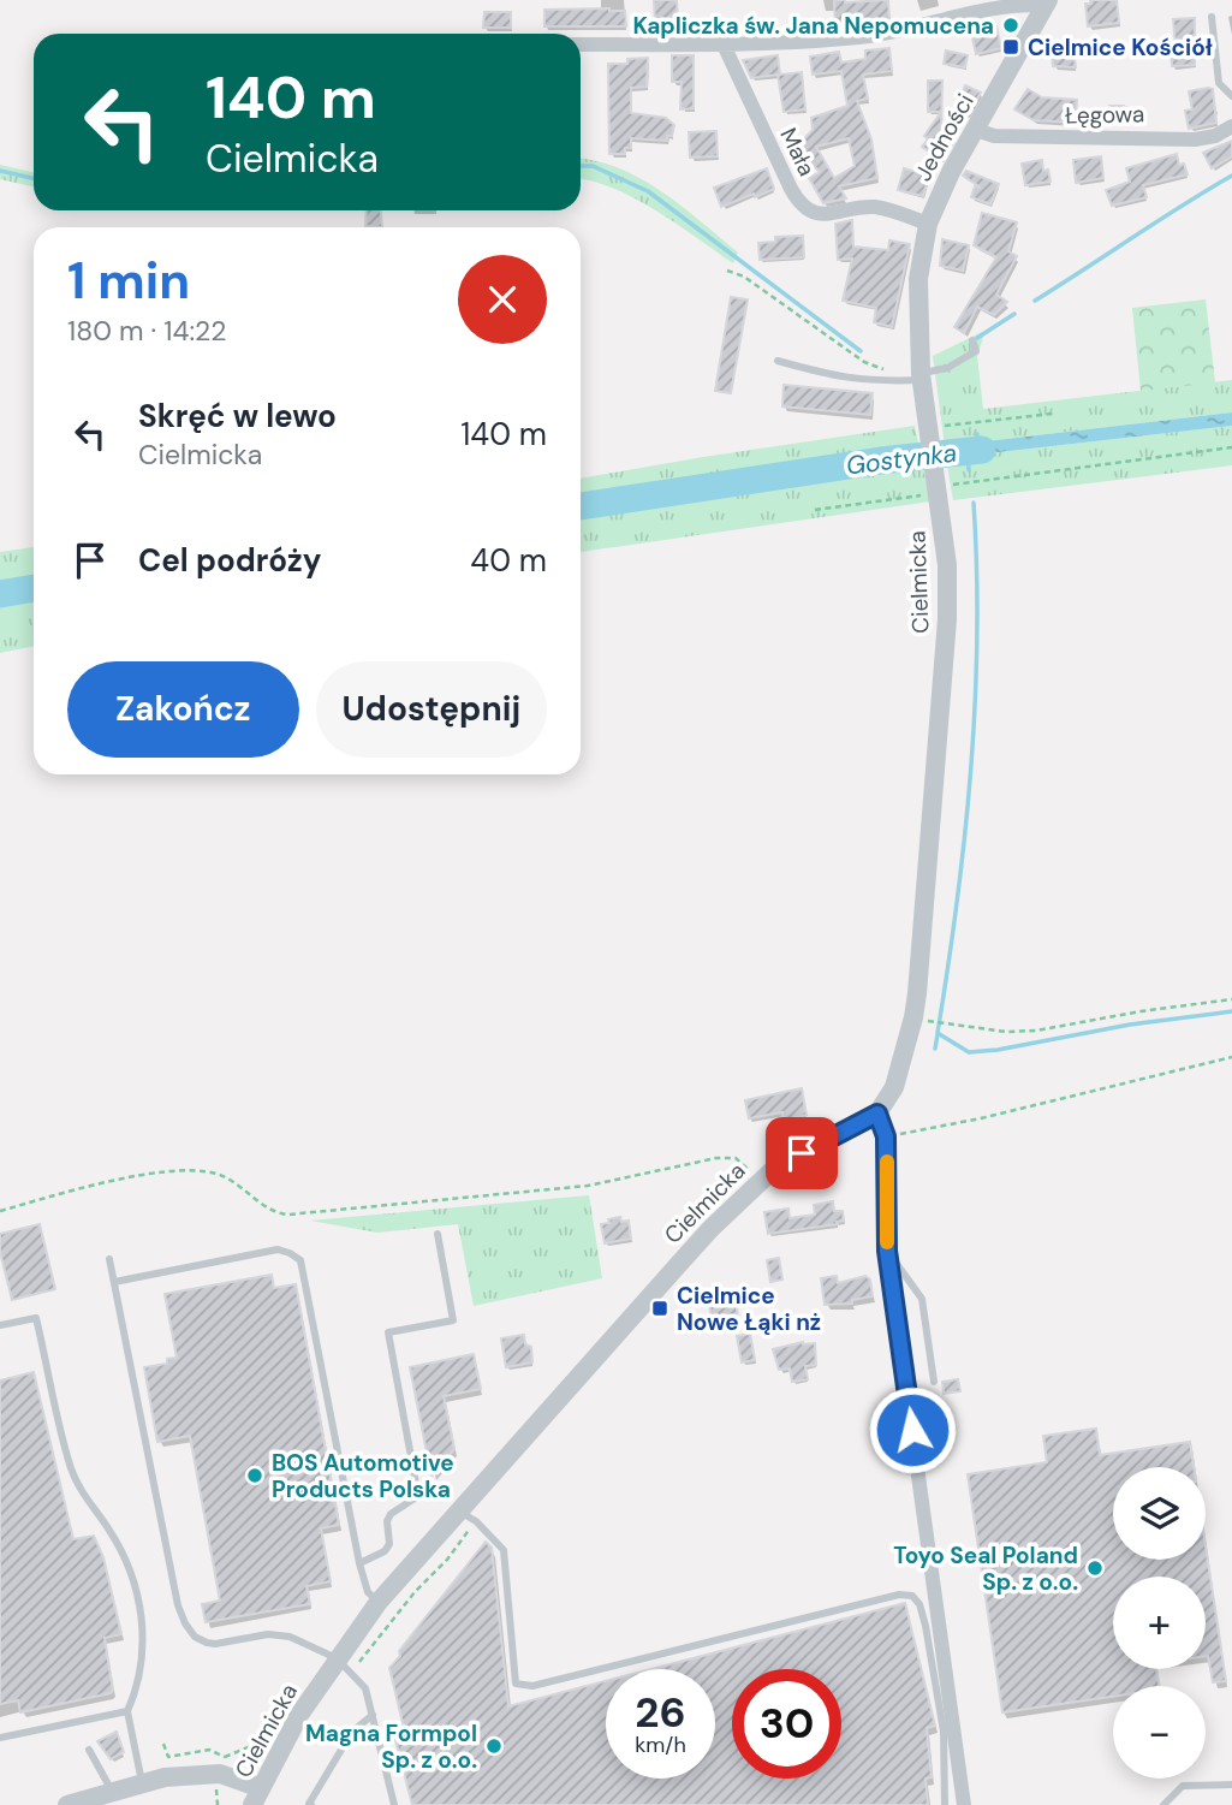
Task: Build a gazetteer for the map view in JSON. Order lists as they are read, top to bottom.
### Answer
{
  "streets": {
    "street": [
      "Łęgowa",
      "Jedności",
      "Mała",
      "Cielmicka"
    ]
  },
  "crossings": [
    ["Łęgowa", "Jedności"],
    ["Jedności", "Mała"],
    ["Jedności", "Cielmicka"]
  ],
  "water": ["Gostynka"],
  "places": {
    "other": [
      "Kapliczka św. Jana Nepomucena",
      "BOS Automotive Products Polska",
      "Toyo Seal Poland Sp. z o.o.",
      "Magna Formpol Sp. z o.o."
    ],
    "transit": ["Cielmice Kościół", "Cielmice Nowe Łąki nż"]
  },
  "page": {
    "turn": ["140 m", "Cielmicka"],
    "heading": ["1 min", "180 m · 14:22"],
    "list": [
      {
        "name": "Skręć w lewo",
        "note": "Cielmicka",
        "value": "140 m"
      },
      {
        "name": "Cel podróży",
        "value": "40 m"
      }
    ],
    "buttons": ["Zakończ", "Udostępnij"],
    "map_buttons": ["+", "−"],
    "speed": "26 km/h",
    "limit": "30"
  }
}
